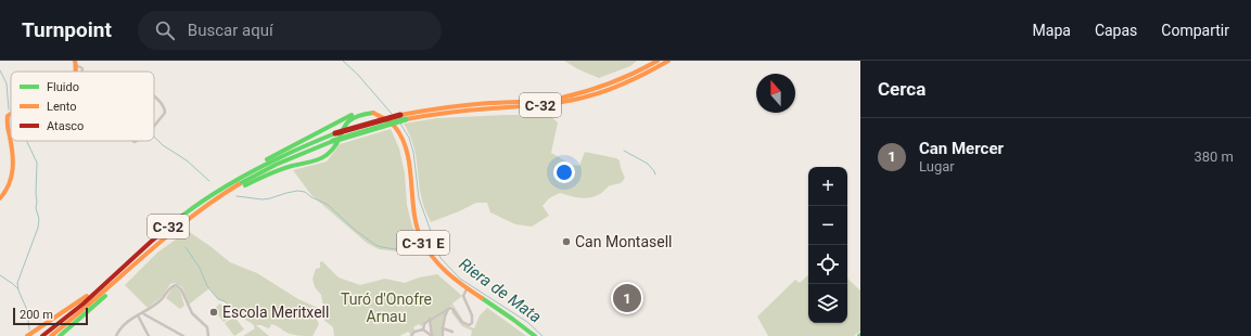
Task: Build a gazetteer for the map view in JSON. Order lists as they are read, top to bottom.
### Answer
{
  "streets": {
    "main road": ["C-32", "C-31 E"]
  },
  "water": ["Riera de Mata"],
  "parks": ["Turó d'Onofre Arnau"],
  "places": ["Can Montasell", "Escola Meritxell"],
  "legend": ["Fluido", "Lento", "Atasco"],
  "scale_bar": "200 m",
  "north": "top",
  "page": {
    "header": "Turnpoint",
    "search": "Buscar aquí",
    "nav": ["Mapa", "Capas", "Compartir"],
    "heading": "Cerca",
    "list": [
      {
        "mark": "1",
        "name": "Can Mercer",
        "note": "Lugar",
        "value": "380 m"
      }
    ],
    "map_buttons": ["+", "−"],
    "pins": "1",
    "scale": "200 m"
  }
}
